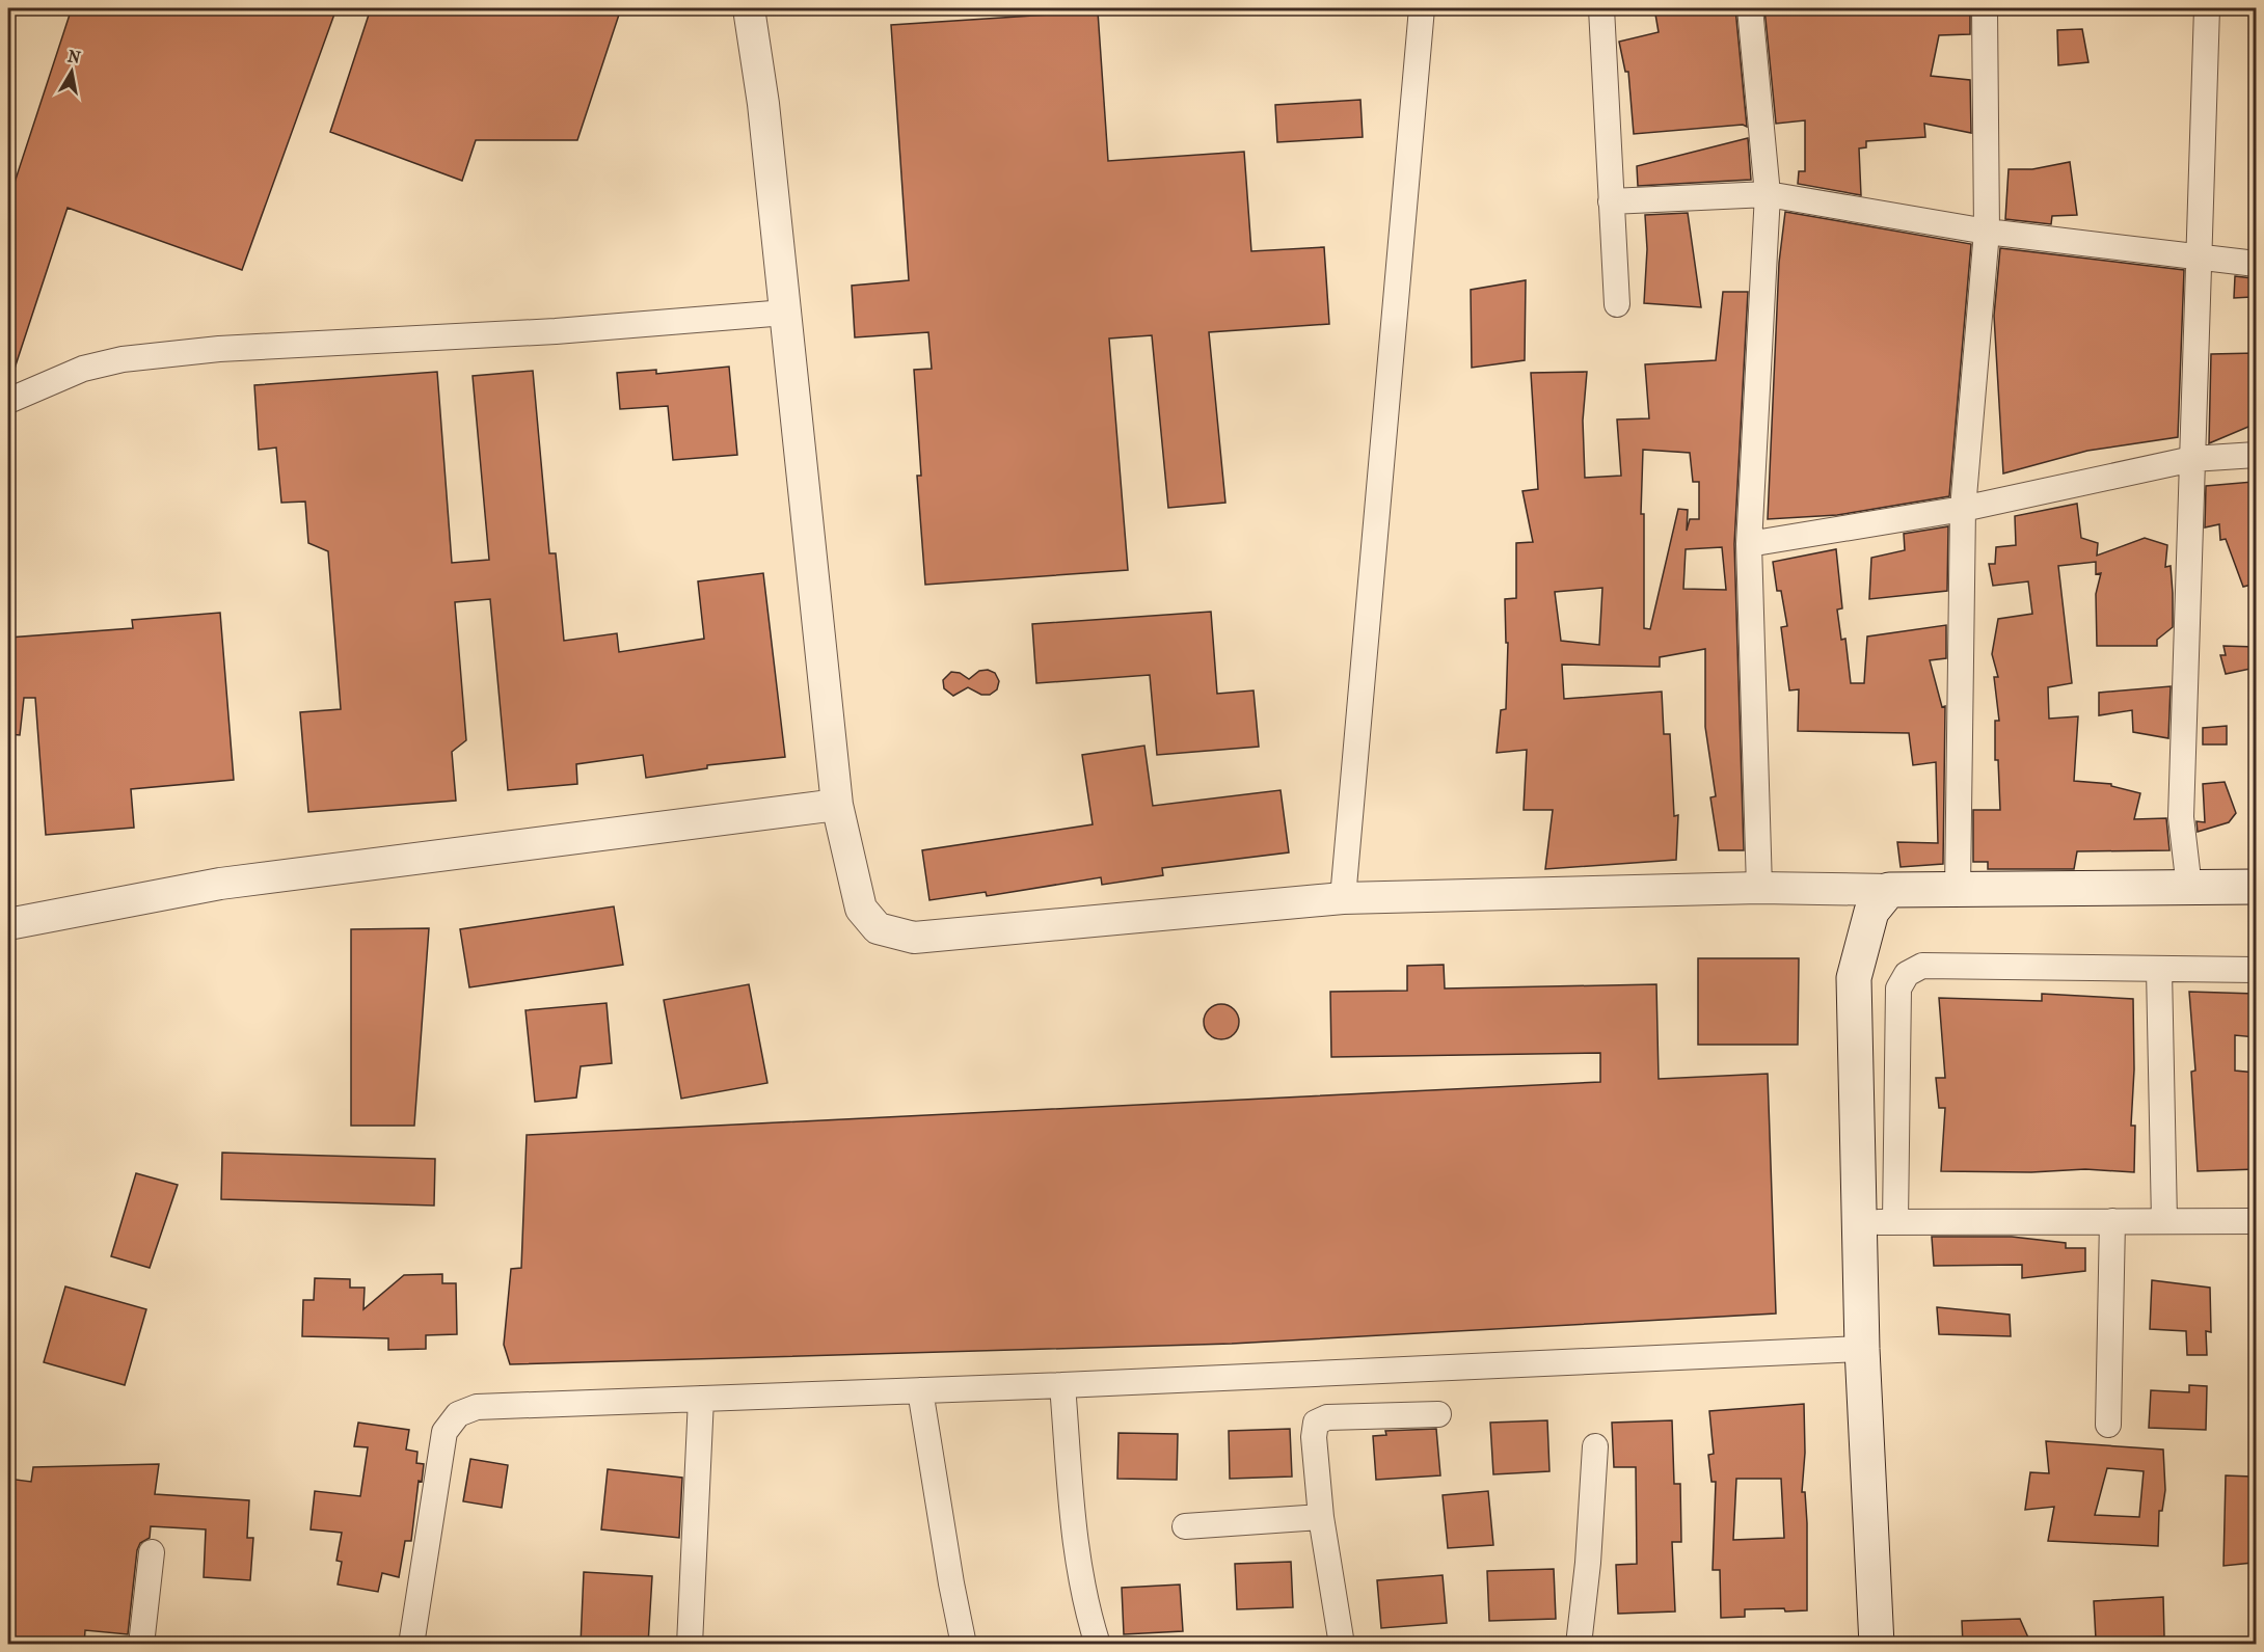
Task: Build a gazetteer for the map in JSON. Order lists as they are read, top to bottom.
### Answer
{
  "north": "top"
}
